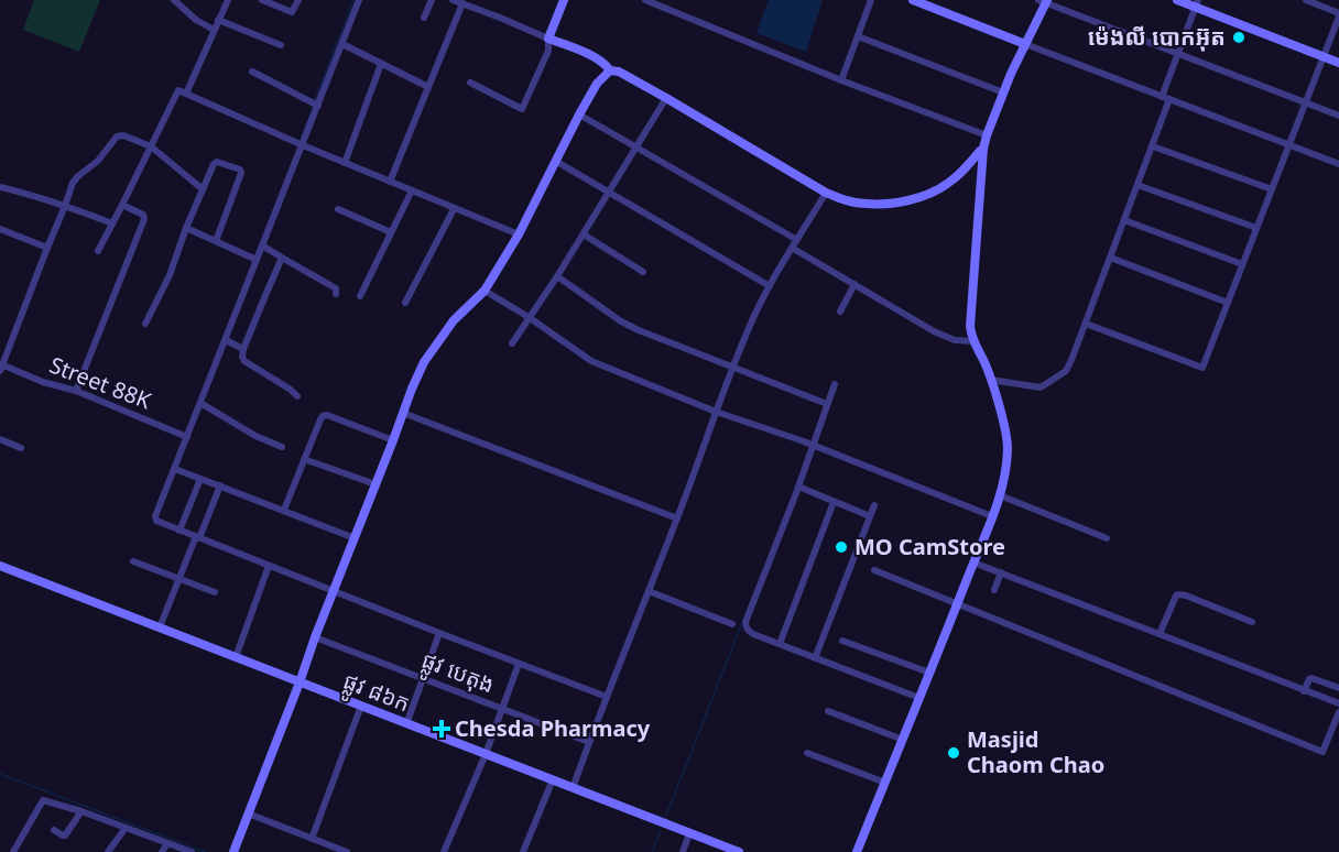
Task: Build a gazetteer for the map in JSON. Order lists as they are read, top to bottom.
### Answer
{
  "streets": {
    "street": ["Street 88K", "ផ្លូវ បេតុង", "ផ្លូវ ៨៦ក"]
  },
  "places": {
    "other": ["ម៉េងលី បោកអ៊ុត", "MO CamStore", "Masjid Chaom Chao"],
    "health": ["Chesda Pharmacy"]
  }
}
